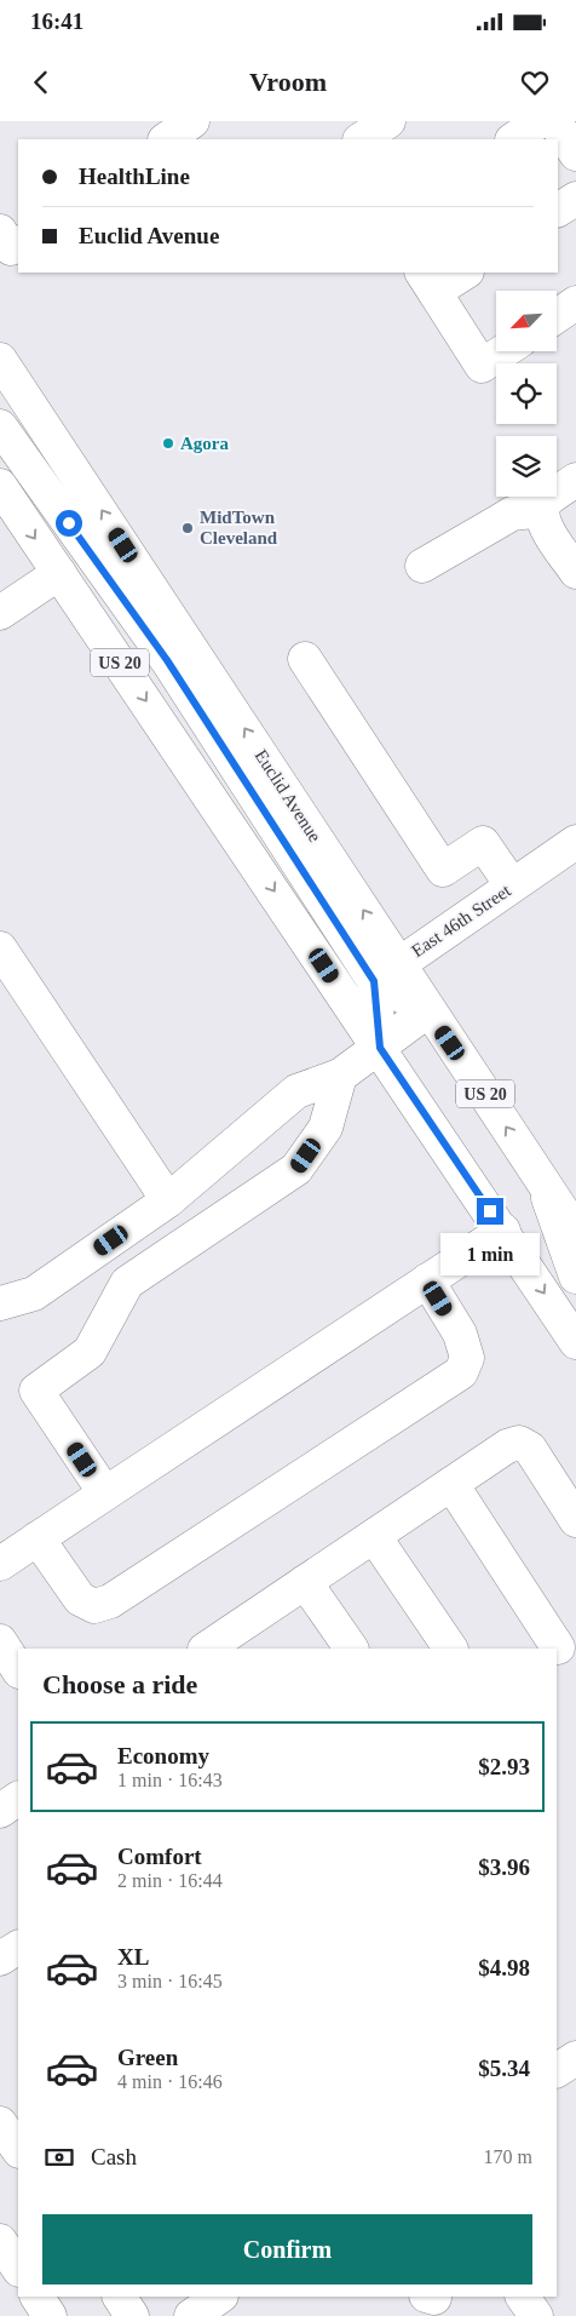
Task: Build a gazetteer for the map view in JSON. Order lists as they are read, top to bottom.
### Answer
{
  "streets": {
    "main road": ["US 20", "Euclid Avenue", "East 46th Street"]
  },
  "crossings": [
    ["US 20", "East 46th Street"],
    ["Euclid Avenue", "East 46th Street"]
  ],
  "places": ["Agora", "MidTown Cleveland"],
  "north": "bottom left",
  "page": {
    "status": "16:41",
    "header": "Vroom",
    "banner": ["HealthLine", "Euclid Avenue"],
    "bubble": "1 min",
    "heading": "Choose a ride",
    "list": [
      {
        "name": "Economy",
        "note": "1 min · 16:43",
        "value": "$2.93"
      },
      {
        "name": "Comfort",
        "note": "2 min · 16:44",
        "value": "$3.96"
      },
      {
        "name": "XL",
        "note": "3 min · 16:45",
        "value": "$4.98"
      },
      {
        "name": "Green",
        "note": "4 min · 16:46",
        "value": "$5.34"
      }
    ],
    "pay": ["Cash", "170 m"],
    "buttons": "Confirm"
  }
}
